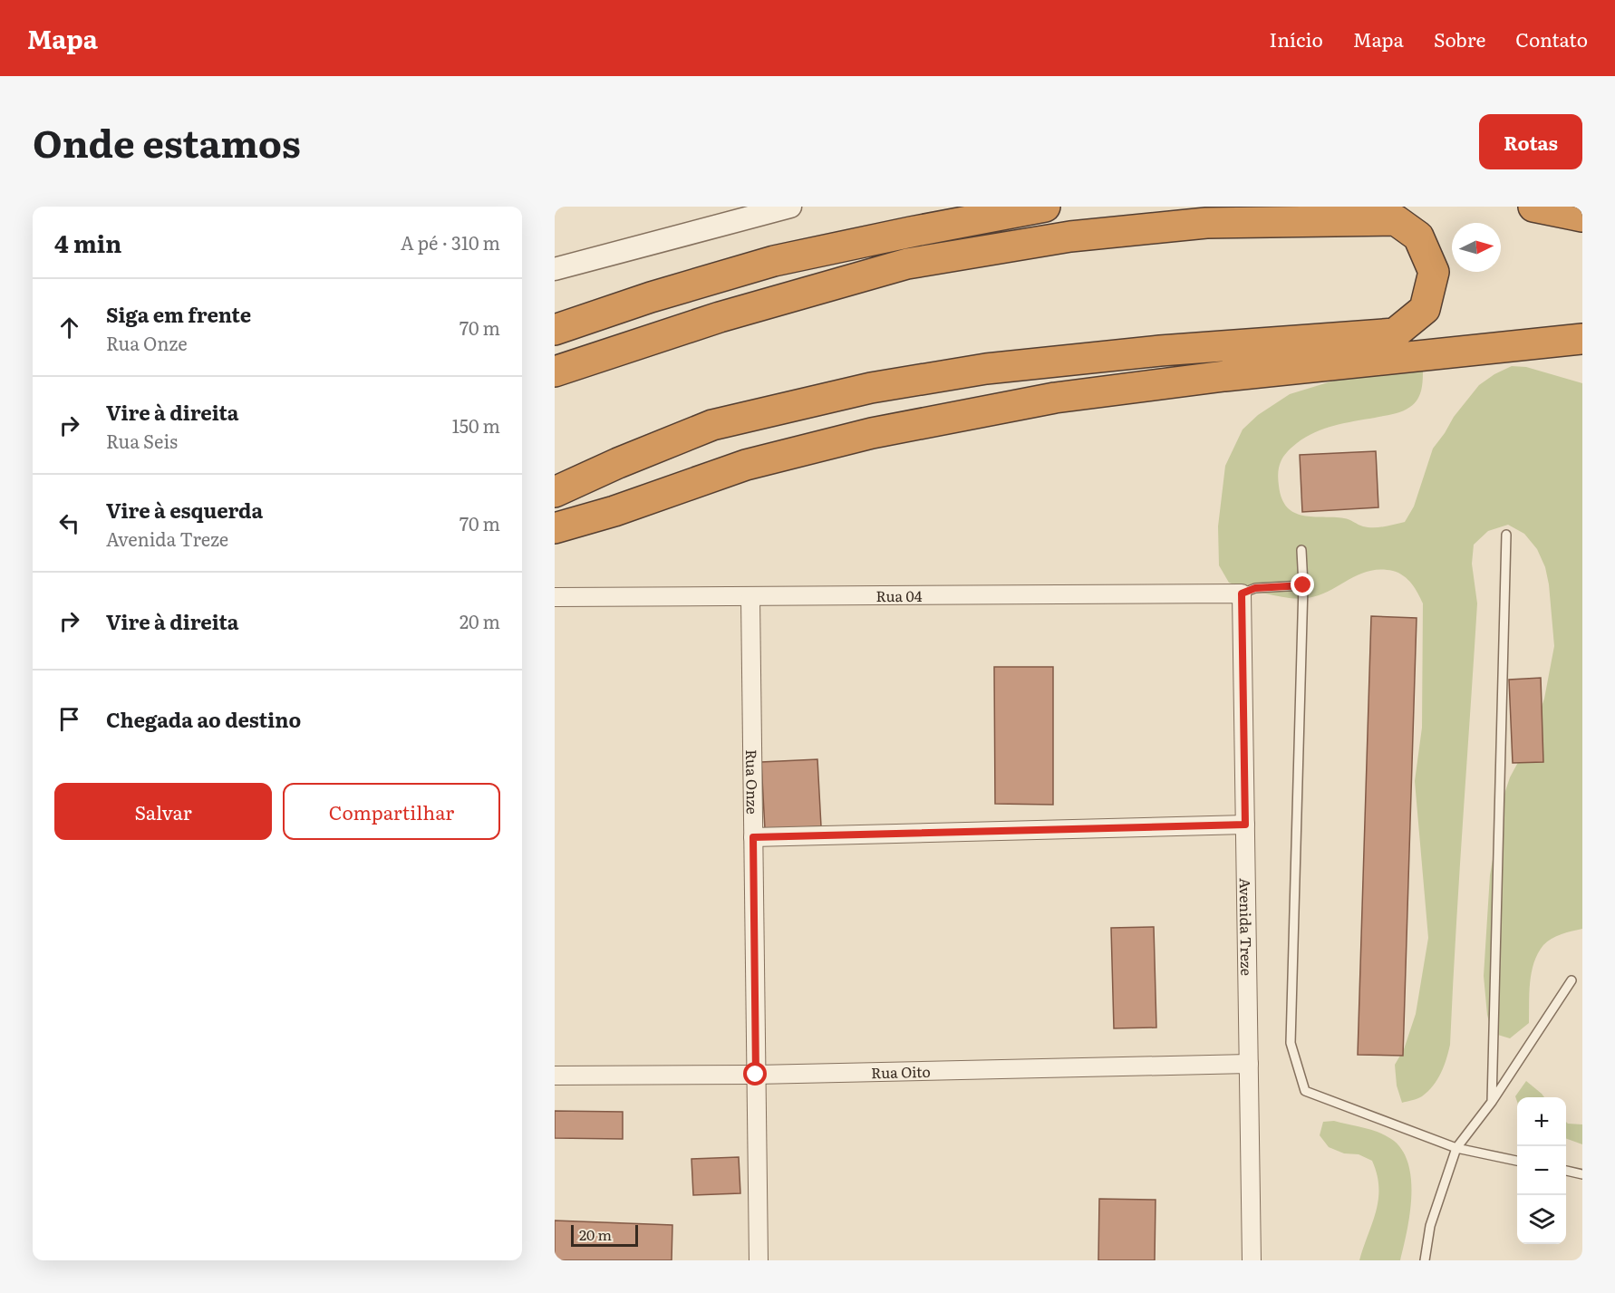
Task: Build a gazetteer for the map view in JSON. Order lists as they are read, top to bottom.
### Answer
{
  "streets": {
    "street": [
      "Rua 04",
      "Rua Onze",
      "Avenida Treze",
      "Rua Oito"
    ]
  },
  "crossings": [
    ["Rua 04", "Rua Onze"],
    ["Rua 04", "Avenida Treze"],
    ["Rua Onze", "Rua Oito"],
    ["Avenida Treze", "Rua Oito"]
  ],
  "scale_bar": "20 m",
  "north": "right",
  "page": {
    "header": "Mapa",
    "nav": [
      "Início",
      "Mapa",
      "Sobre",
      "Contato"
    ],
    "title": "Onde estamos",
    "buttons": [
      "Rotas",
      ["Salvar", "Compartilhar"]
    ],
    "heading": ["4 min", "A pé · 310 m"],
    "list": [
      ["Siga em frente", "Rua Onze", "70 m"],
      ["Vire à direita", "Rua Seis", "150 m"],
      ["Vire à esquerda", "Avenida Treze", "70 m"],
      ["Vire à direita", "20 m"],
      "Chegada ao destino"
    ],
    "map_buttons": ["+", "−"],
    "scale": "20 m"
  }
}
